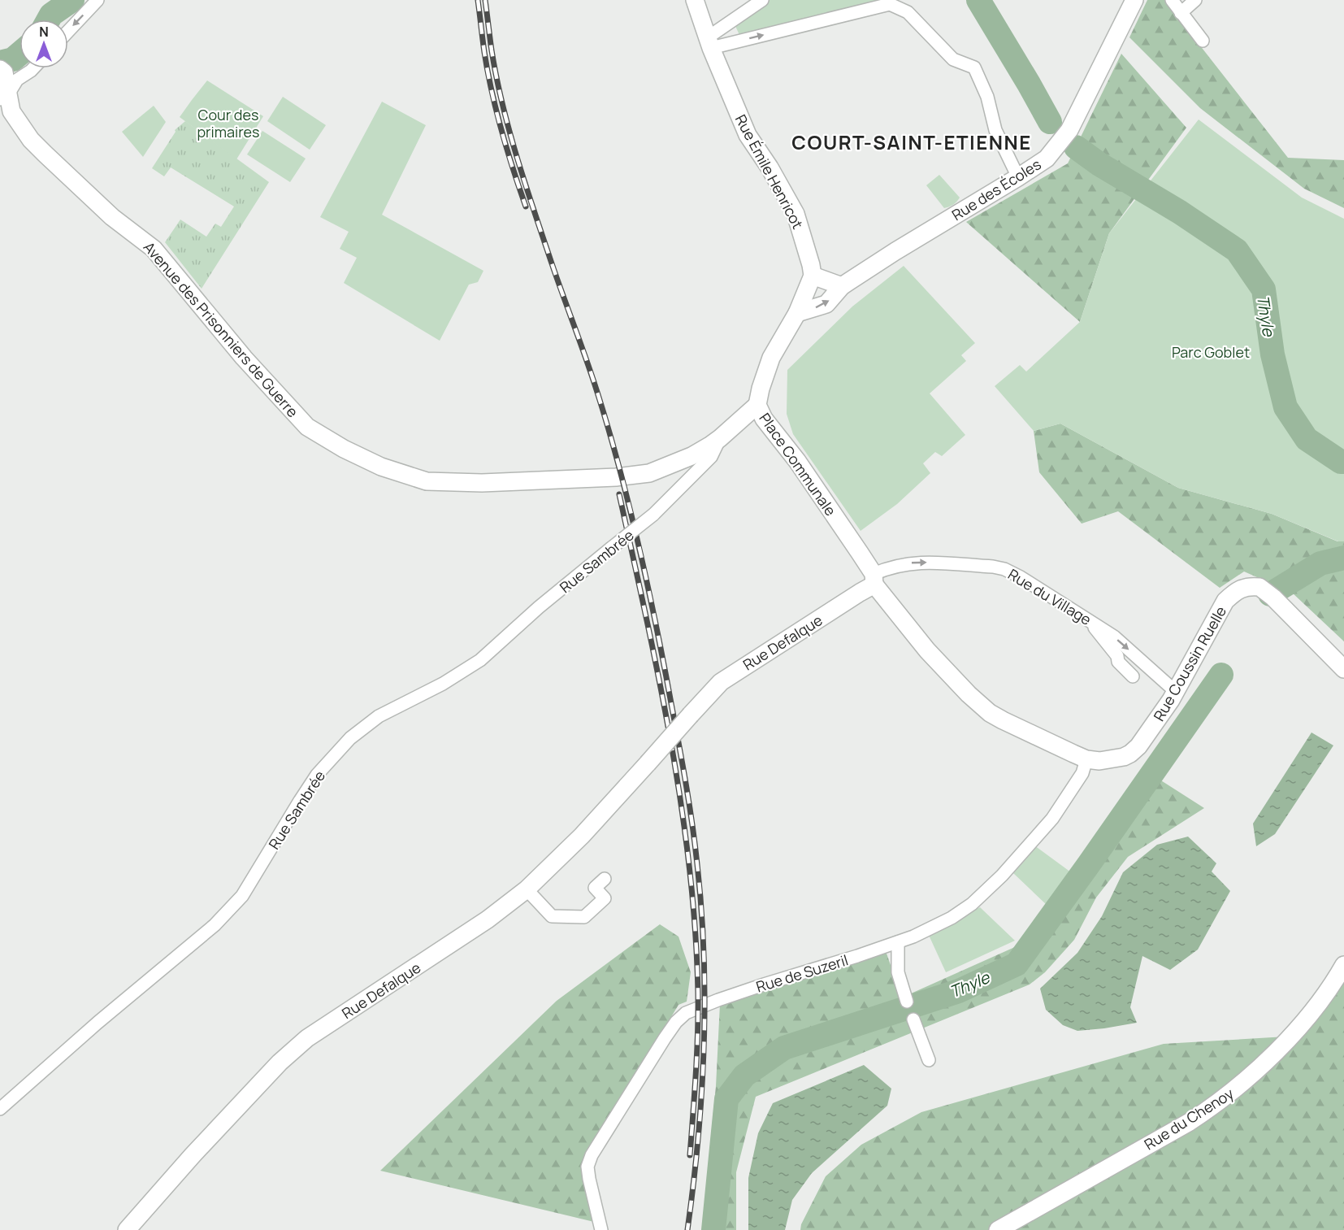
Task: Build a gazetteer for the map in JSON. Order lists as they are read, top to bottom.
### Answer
{
  "streets": {
    "street": [
      "Rue Émile Henricot",
      "Rue des Écoles",
      "Avenue des Prisonniers de Guerre",
      "Place Communale",
      "Rue Sambrée",
      "Rue du Village",
      "Rue Defalque",
      "Rue Coussin Ruelle",
      "Rue de Suzeril",
      "Rue du Chenoy"
    ]
  },
  "crossings": [
    ["Rue Émile Henricot", "Place Communale"],
    ["Avenue des Prisonniers de Guerre", "Place Communale"],
    ["Avenue des Prisonniers de Guerre", "Rue Sambrée"],
    ["Place Communale", "Rue du Village"],
    ["Place Communale", "Rue Defalque"],
    ["Place Communale", "Rue Coussin Ruelle"],
    ["Rue du Village", "Rue Defalque"],
    ["Rue du Village", "Rue Coussin Ruelle"],
    ["Rue Defalque", "Rue Coussin Ruelle"],
    ["Rue Coussin Ruelle", "Rue de Suzeril"]
  ],
  "one_way": ["Rue du Village"],
  "districts": ["COURT-SAINT-ETIENNE"],
  "water": ["Thyle"],
  "parks": ["Cour des primaires", "Parc Goblet"],
  "north": "top"
}
